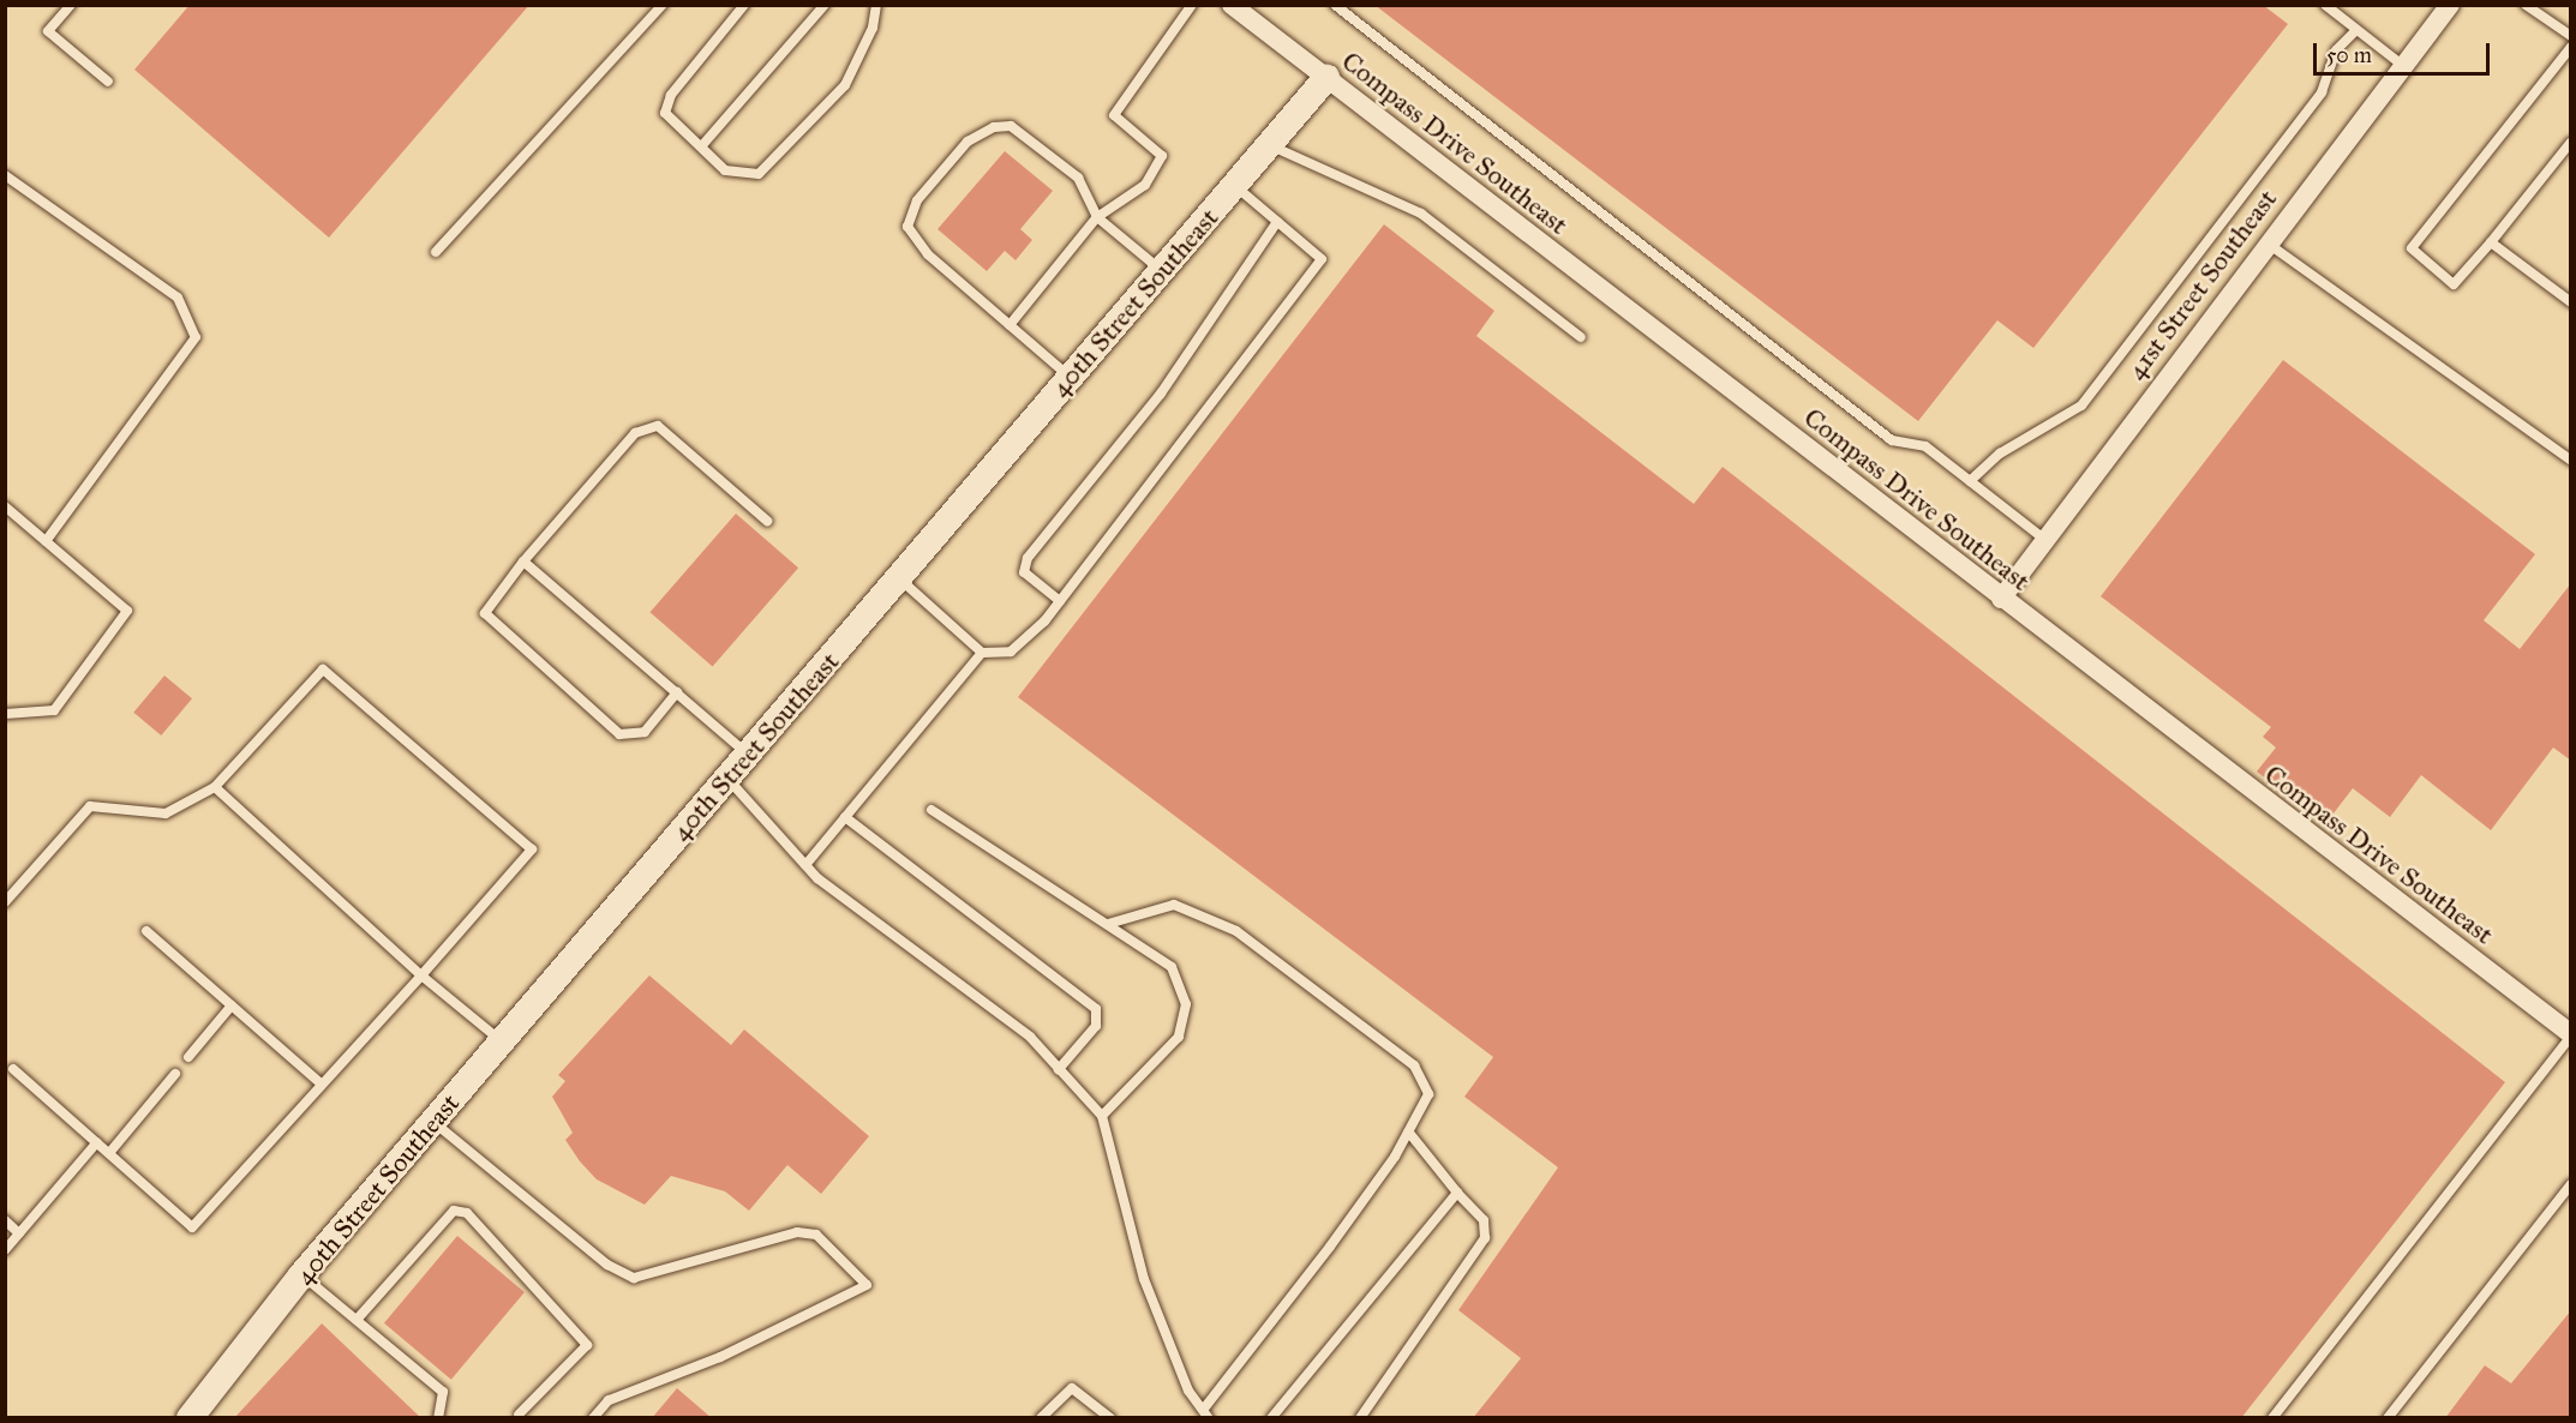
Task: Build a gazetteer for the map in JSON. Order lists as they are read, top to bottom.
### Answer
{
  "streets": {
    "street": ["Compass Drive Southeast", "41st Street Southeast", "40th Street Southeast"]
  },
  "crossings": [
    ["Compass Drive Southeast", "41st Street Southeast"],
    ["Compass Drive Southeast", "40th Street Southeast"]
  ],
  "scale_bar": "50 m"
}
